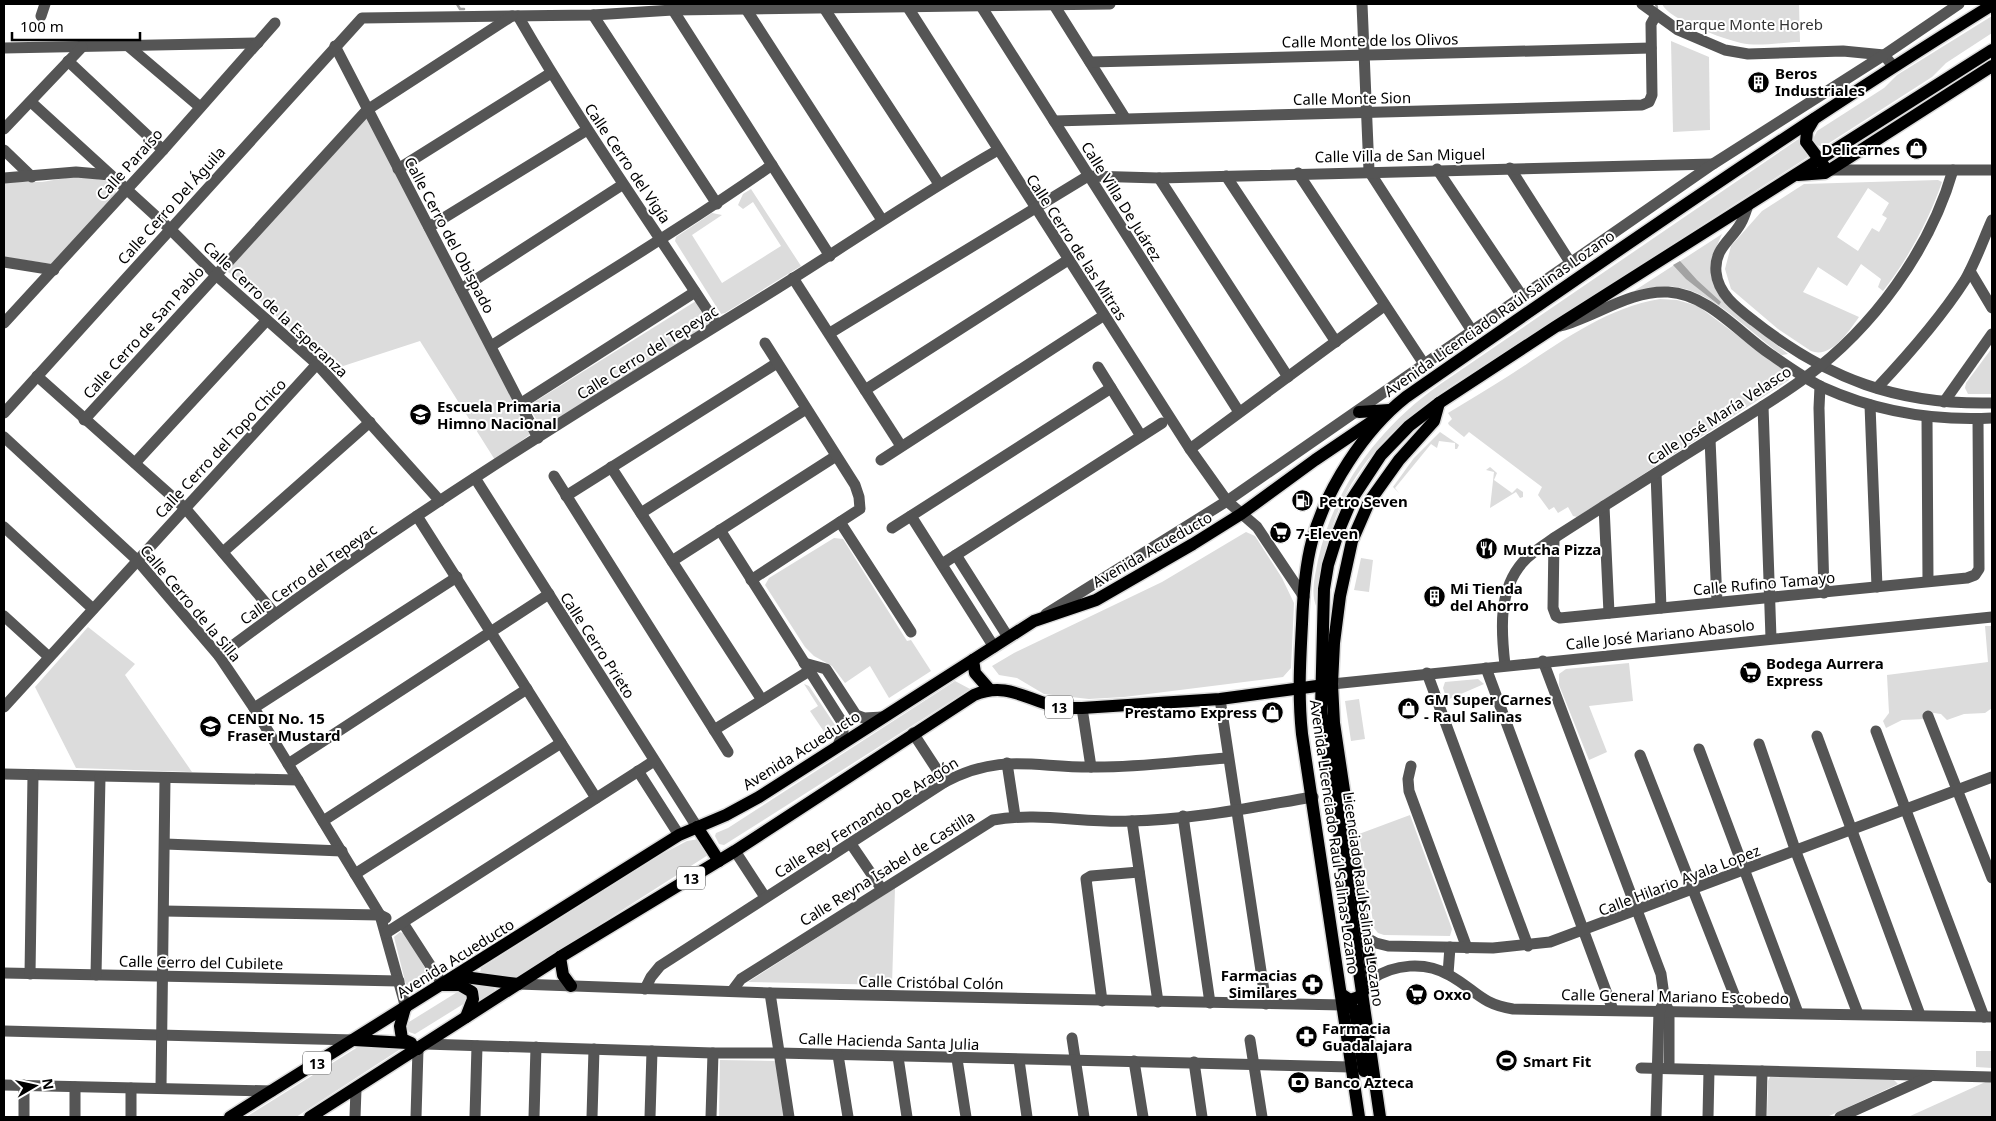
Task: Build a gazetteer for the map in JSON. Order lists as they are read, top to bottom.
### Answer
{
  "streets": {
    "main road": [
      "Avenida Licenciado Raúl Salinas Lozano",
      "Avenida Acueducto",
      "13",
      "Licenciado Raúl Salinas Lozano"
    ],
    "street": [
      "Calle Monte de los Olivos",
      "Calle Monte Sion",
      "Calle Villa de San Miguel",
      "Calle Cerro del Vigía",
      "Calle Paraíso",
      "Calle Villa De Juárez",
      "Calle Cerro Del Águila",
      "Calle Cerro del Obispado",
      "Calle Cerro de las Mitras",
      "Calle Cerro de la Esperanza",
      "Calle Cerro de San Pablo",
      "Calle Cerro del Tepeyac",
      "Calle José María Velasco",
      "Calle Cerro del Topo Chico",
      "Calle Rufino Tamayo",
      "Calle Cerro de la Silla",
      "Calle José Mariano Abasolo",
      "Calle Cerro Prieto",
      "Calle Rey Fernando De Aragón",
      "Calle Reyna Isabel de Castilla",
      "Calle Hilario Ayala Lopez",
      "Calle Cerro del Cubilete",
      "Calle Cristóbal Colón",
      "Calle General Mariano Escobedo",
      "Calle Hacienda Santa Julia"
    ]
  },
  "crossings": [
    ["Calle Monte de los Olivos", "Calle Monte Sion"],
    ["Calle Monte Sion", "Calle Villa De Juárez"],
    ["Calle Villa de San Miguel", "Calle Villa De Juárez"],
    ["Calle Cerro del Vigía", "Calle Cerro Del Águila"],
    ["Calle Cerro del Vigía", "Calle Cerro de San Pablo"],
    ["Calle Cerro del Vigía", "Calle Cerro del Tepeyac"],
    ["Calle Paraíso", "Calle Cerro de la Esperanza"],
    ["Calle Cerro Del Águila", "Calle Cerro del Obispado"],
    ["Calle Cerro Del Águila", "Calle Cerro de la Esperanza"],
    ["Calle Cerro Del Águila", "Calle Cerro de San Pablo"],
    ["Calle Cerro del Obispado", "Calle Cerro de San Pablo"],
    ["Calle Cerro del Obispado", "Calle Cerro del Tepeyac"],
    ["Calle Cerro de las Mitras", "Avenida Licenciado Raúl Salinas Lozano"],
    ["Calle Cerro de las Mitras", "Calle Cerro del Tepeyac"],
    ["Calle Cerro de las Mitras", "Avenida Acueducto"],
    ["Calle Cerro de la Esperanza", "Calle Cerro de San Pablo"],
    ["Calle Cerro de la Esperanza", "Calle Cerro del Tepeyac"],
    ["Calle Cerro de la Esperanza", "Calle Cerro del Topo Chico"],
    ["Avenida Licenciado Raúl Salinas Lozano", "Avenida Acueducto"],
    ["Avenida Licenciado Raúl Salinas Lozano", "13"],
    ["Avenida Licenciado Raúl Salinas Lozano", "Calle Reyna Isabel de Castilla"],
    ["Avenida Licenciado Raúl Salinas Lozano", "Calle Cristóbal Colón"],
    ["Avenida Licenciado Raúl Salinas Lozano", "Calle Hacienda Santa Julia"],
    ["Calle Cerro del Tepeyac", "Calle Cerro de la Silla"],
    ["Calle Cerro del Tepeyac", "Calle Cerro Prieto"],
    ["Calle José María Velasco", "Calle Rufino Tamayo"],
    ["Calle José María Velasco", "Calle José Mariano Abasolo"],
    ["Calle Cerro del Topo Chico", "Calle Cerro de la Silla"],
    ["Avenida Acueducto", "Calle Cerro de la Silla"],
    ["Avenida Acueducto", "Calle Cerro Prieto"],
    ["Calle Cerro de la Silla", "Calle Cerro del Cubilete"],
    ["Calle José Mariano Abasolo", "Licenciado Raúl Salinas Lozano"],
    ["13", "Calle Cristóbal Colón"],
    ["13", "Calle Hacienda Santa Julia"],
    ["Calle Rey Fernando De Aragón", "Calle Cristóbal Colón"],
    ["Calle Reyna Isabel de Castilla", "Calle Cristóbal Colón"]
  ],
  "parks": ["Parque Monte Horeb"],
  "places": {
    "building": ["Beros Industriales", "Mi Tienda del Ahorro"],
    "shop": ["Delicarnes", "GM Super Carnes - Raul Salinas", "Prestamo Express"],
    "school or university": ["Escuela Primaria Himno Nacional", "CENDI No. 15 Fraser Mustard"],
    "fuel station": ["Petro Seven"],
    "supermarket": ["7-Eleven", "Bodega Aurrera Express", "Oxxo"],
    "restaurant": ["Mutcha Pizza"],
    "pharmacy": ["Farmacias Similares", "Farmacia Guadalajara"],
    "sports": ["Smart Fit"],
    "bank": ["Banco Azteca"]
  },
  "scale_bar": "100 m",
  "north": "right"
}
